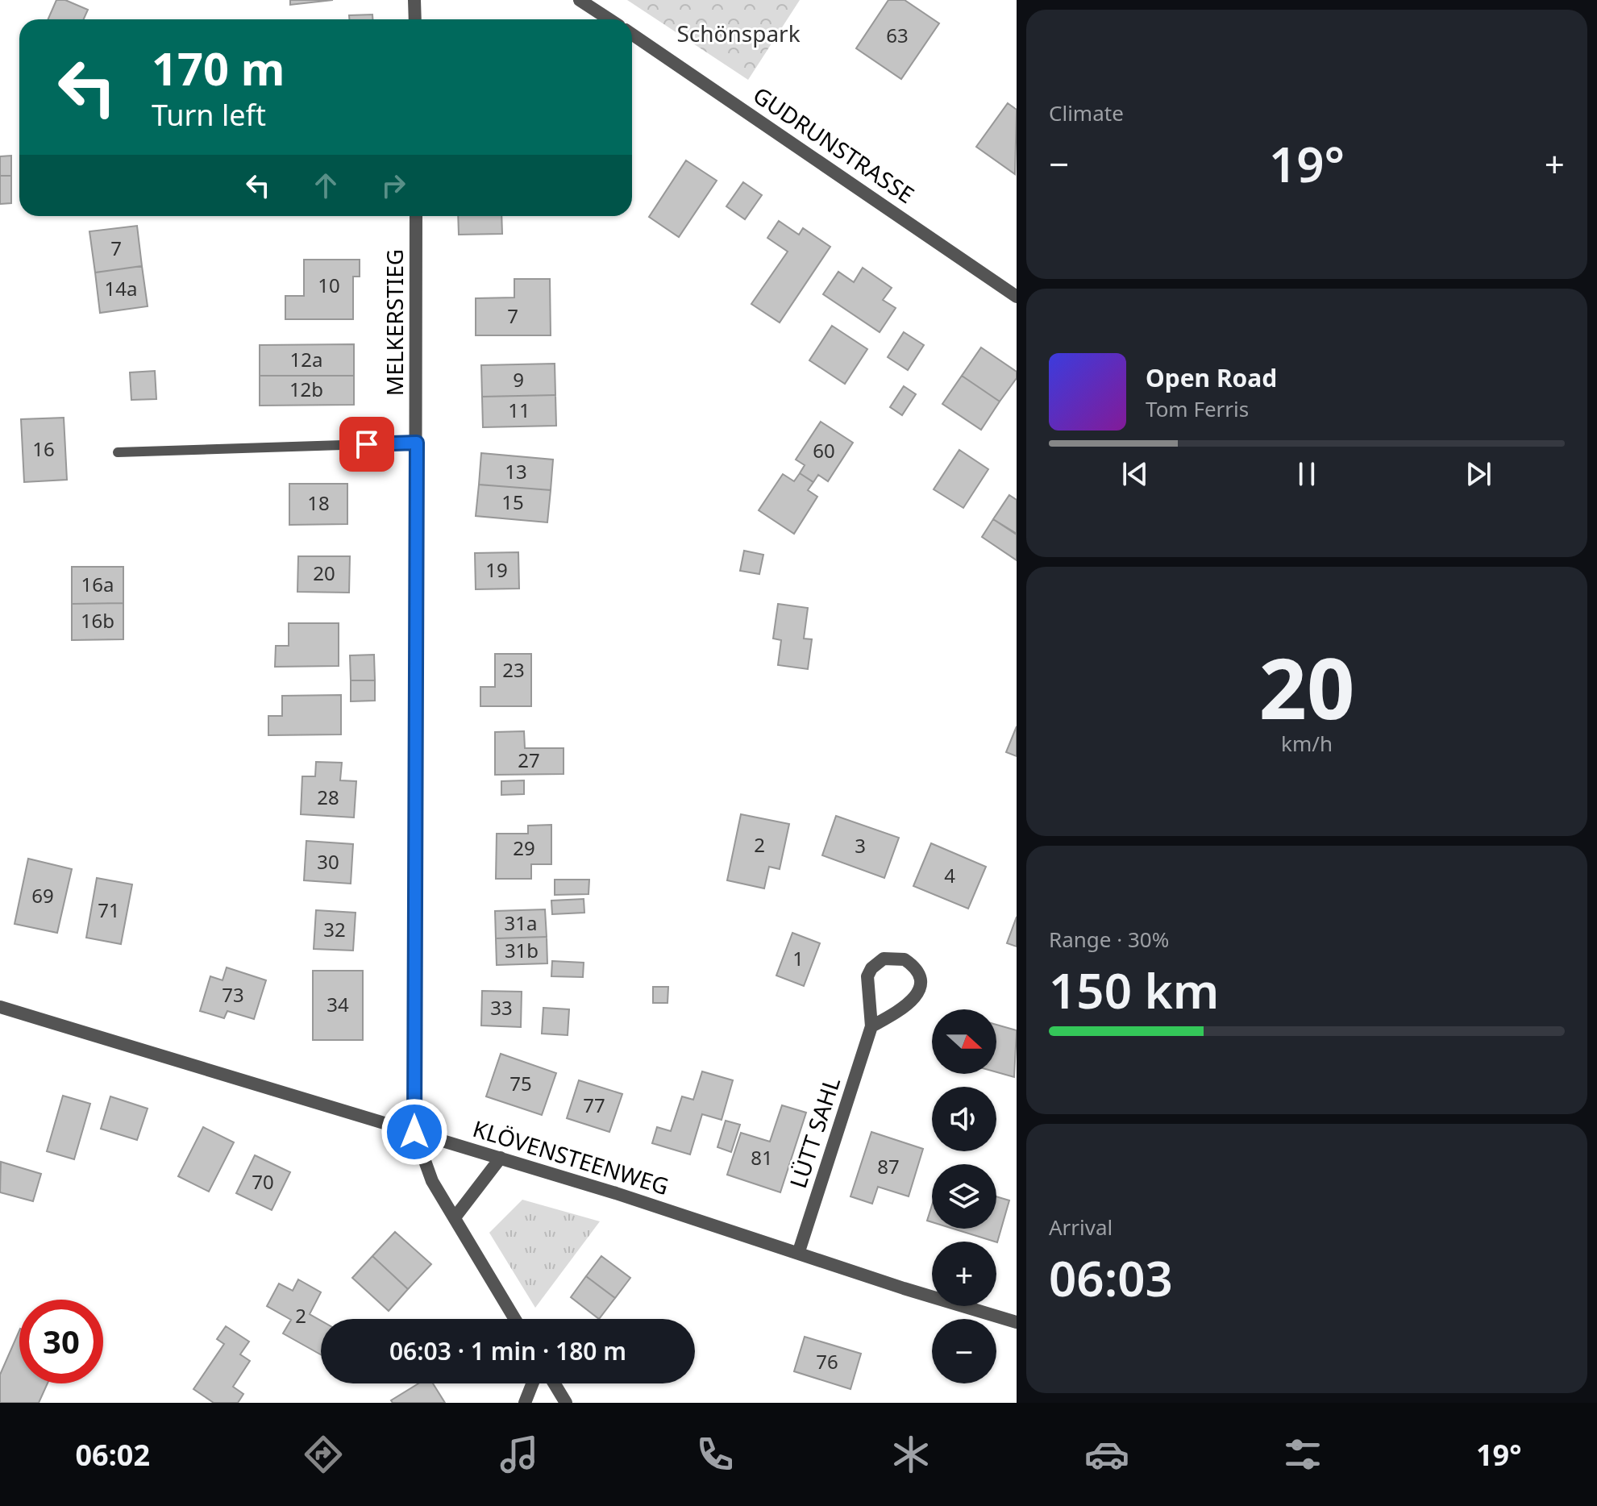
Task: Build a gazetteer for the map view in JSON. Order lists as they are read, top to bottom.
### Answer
{
  "streets": {
    "street": [
      "GUDRUNSTRASSE",
      "MELKERSTIEG",
      "LÜTT SAHL",
      "KLÖVENSTEENWEG"
    ]
  },
  "crossings": [
    ["MELKERSTIEG", "KLÖVENSTEENWEG"],
    ["LÜTT SAHL", "KLÖVENSTEENWEG"]
  ],
  "parks": ["Schönspark"],
  "house_numbers": [
    "63",
    "7",
    "10",
    "14a",
    "7",
    "12a",
    "9",
    "12b",
    "11",
    "16",
    "60",
    "13",
    "15",
    "18",
    "19",
    "20",
    "16a",
    "16b",
    "23",
    "27",
    "28",
    "2",
    "3",
    "29",
    "30",
    "4",
    "69",
    "71",
    "31a",
    "32",
    "31b",
    "1",
    "73",
    "34",
    "33",
    "75",
    "77",
    "81",
    "87",
    "70",
    "2",
    "76"
  ],
  "north": "right",
  "page": {
    "tile": [
      "Climate",
      ["20", "km/h"],
      ["Range · 30%", "150 km"],
      ["Arrival", "06:03"]
    ],
    "turn": ["170 m", "Turn left"],
    "heat": ["−", "19°", "+"],
    "song": ["Open Road", "Tom Ferris"],
    "map_buttons": ["+", "−"],
    "limit": "30",
    "trip": "06:03 · 1 min · 180 m",
    "tabs": ["06:02", "19°"]
  }
}
